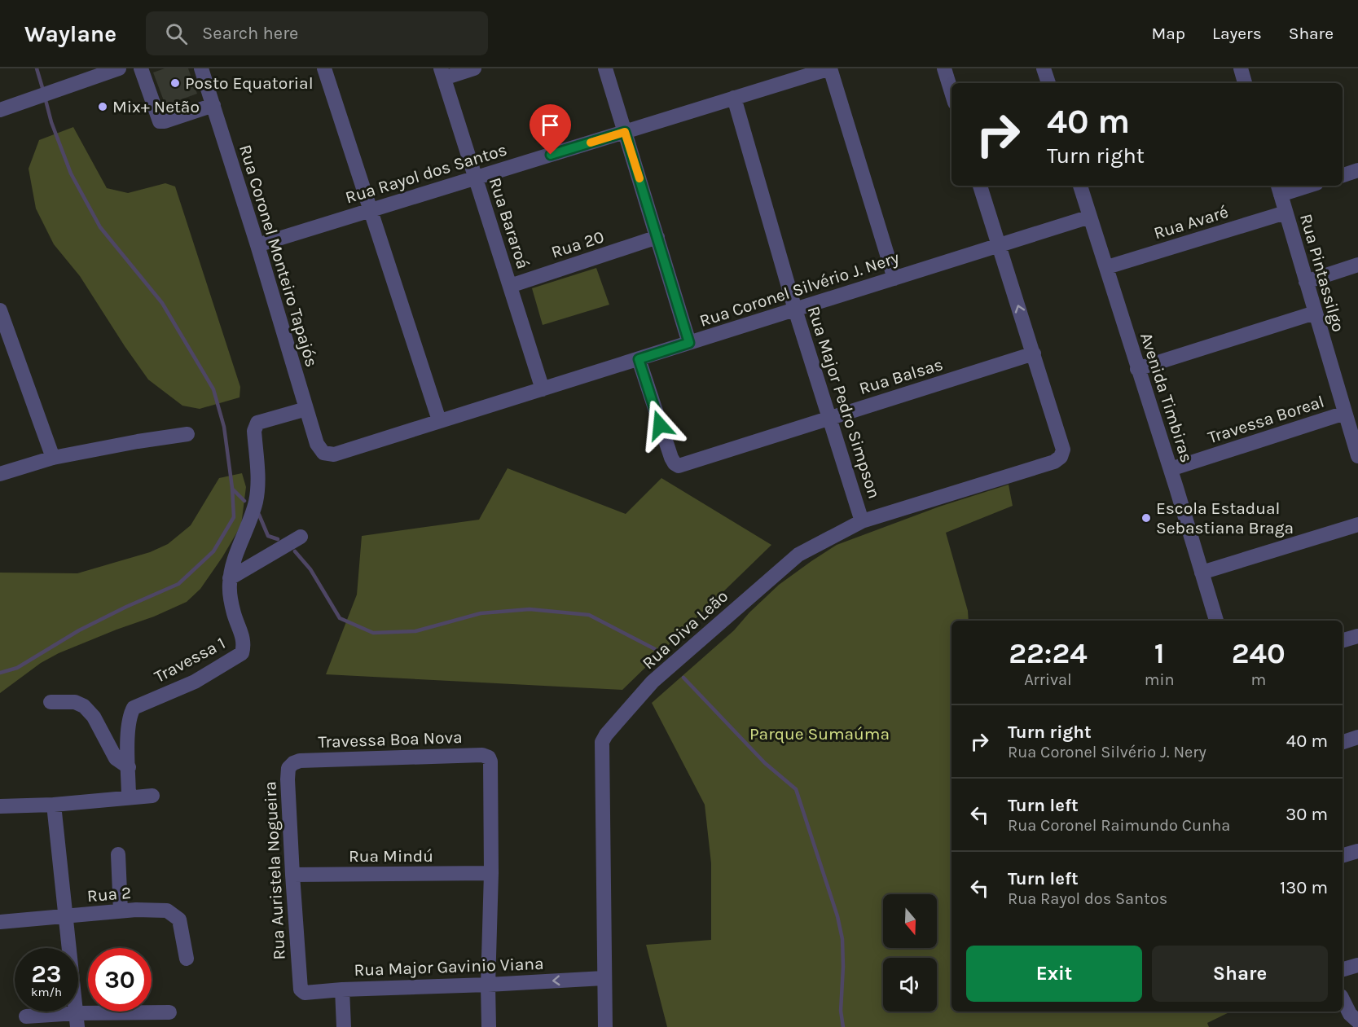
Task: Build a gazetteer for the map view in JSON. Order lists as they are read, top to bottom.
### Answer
{
  "streets": {
    "street": [
      "Rua Rayol dos Santos",
      "Rua Avaré",
      "Rua Bararoá",
      "Rua 20",
      "Rua Coronel Monteiro Tapajós",
      "Rua Pintassilgo",
      "Rua Coronel Silvério J. Nery",
      "Rua Balsas",
      "Avenida Timbiras",
      "Rua Major Pedro Simpson",
      "Travessa Boreal",
      "Rua Diva Leão",
      "Travessa 1",
      "Travessa Boa Nova",
      "Rua Mindú",
      "Rua Auristela Nogueira",
      "Rua 2",
      "Rua Major Gavinio Viana"
    ]
  },
  "crossings": [
    ["Rua Rayol dos Santos", "Rua Bararoá"],
    ["Rua Rayol dos Santos", "Rua Coronel Monteiro Tapajós"],
    ["Rua Rayol dos Santos", "Rua Major Pedro Simpson"],
    ["Rua Avaré", "Rua Pintassilgo"],
    ["Rua Avaré", "Avenida Timbiras"],
    ["Rua Bararoá", "Rua 20"],
    ["Rua Bararoá", "Rua Coronel Silvério J. Nery"],
    ["Rua Coronel Monteiro Tapajós", "Rua Coronel Silvério J. Nery"],
    ["Rua Coronel Monteiro Tapajós", "Travessa 1"],
    ["Rua Pintassilgo", "Travessa Boreal"],
    ["Rua Coronel Silvério J. Nery", "Rua Balsas"],
    ["Rua Coronel Silvério J. Nery", "Avenida Timbiras"],
    ["Rua Coronel Silvério J. Nery", "Rua Major Pedro Simpson"],
    ["Rua Balsas", "Rua Major Pedro Simpson"],
    ["Rua Balsas", "Rua Diva Leão"],
    ["Avenida Timbiras", "Travessa Boreal"],
    ["Rua Major Pedro Simpson", "Rua Diva Leão"],
    ["Rua Diva Leão", "Rua Major Gavinio Viana"],
    ["Travessa Boa Nova", "Rua Mindú"],
    ["Travessa Boa Nova", "Rua Auristela Nogueira"],
    ["Rua Mindú", "Rua Auristela Nogueira"],
    ["Rua Auristela Nogueira", "Rua Major Gavinio Viana"]
  ],
  "one_way": ["Rua Major Gavinio Viana"],
  "parks": ["Parque Sumaúma"],
  "places": ["Posto Equatorial", "Mix+ Netão", "Escola Estadual Sebastiana Braga"],
  "north": "bottom",
  "page": {
    "header": "Waylane",
    "search": "Search here",
    "nav": ["Map", "Layers", "Share"],
    "turn": ["40 m", "Turn right"],
    "eta": [
      "22:24",
      "Arrival",
      "1",
      "min",
      "240",
      "m"
    ],
    "list": [
      {
        "name": "Turn right",
        "note": "Rua Coronel Silvério J. Nery",
        "value": "40 m"
      },
      {
        "name": "Turn left",
        "note": "Rua Coronel Raimundo Cunha",
        "value": "30 m"
      },
      {
        "name": "Turn left",
        "note": "Rua Rayol dos Santos",
        "value": "130 m"
      }
    ],
    "buttons": ["Exit", "Share"],
    "speed": "23 km/h",
    "limit": "30"
  }
}
